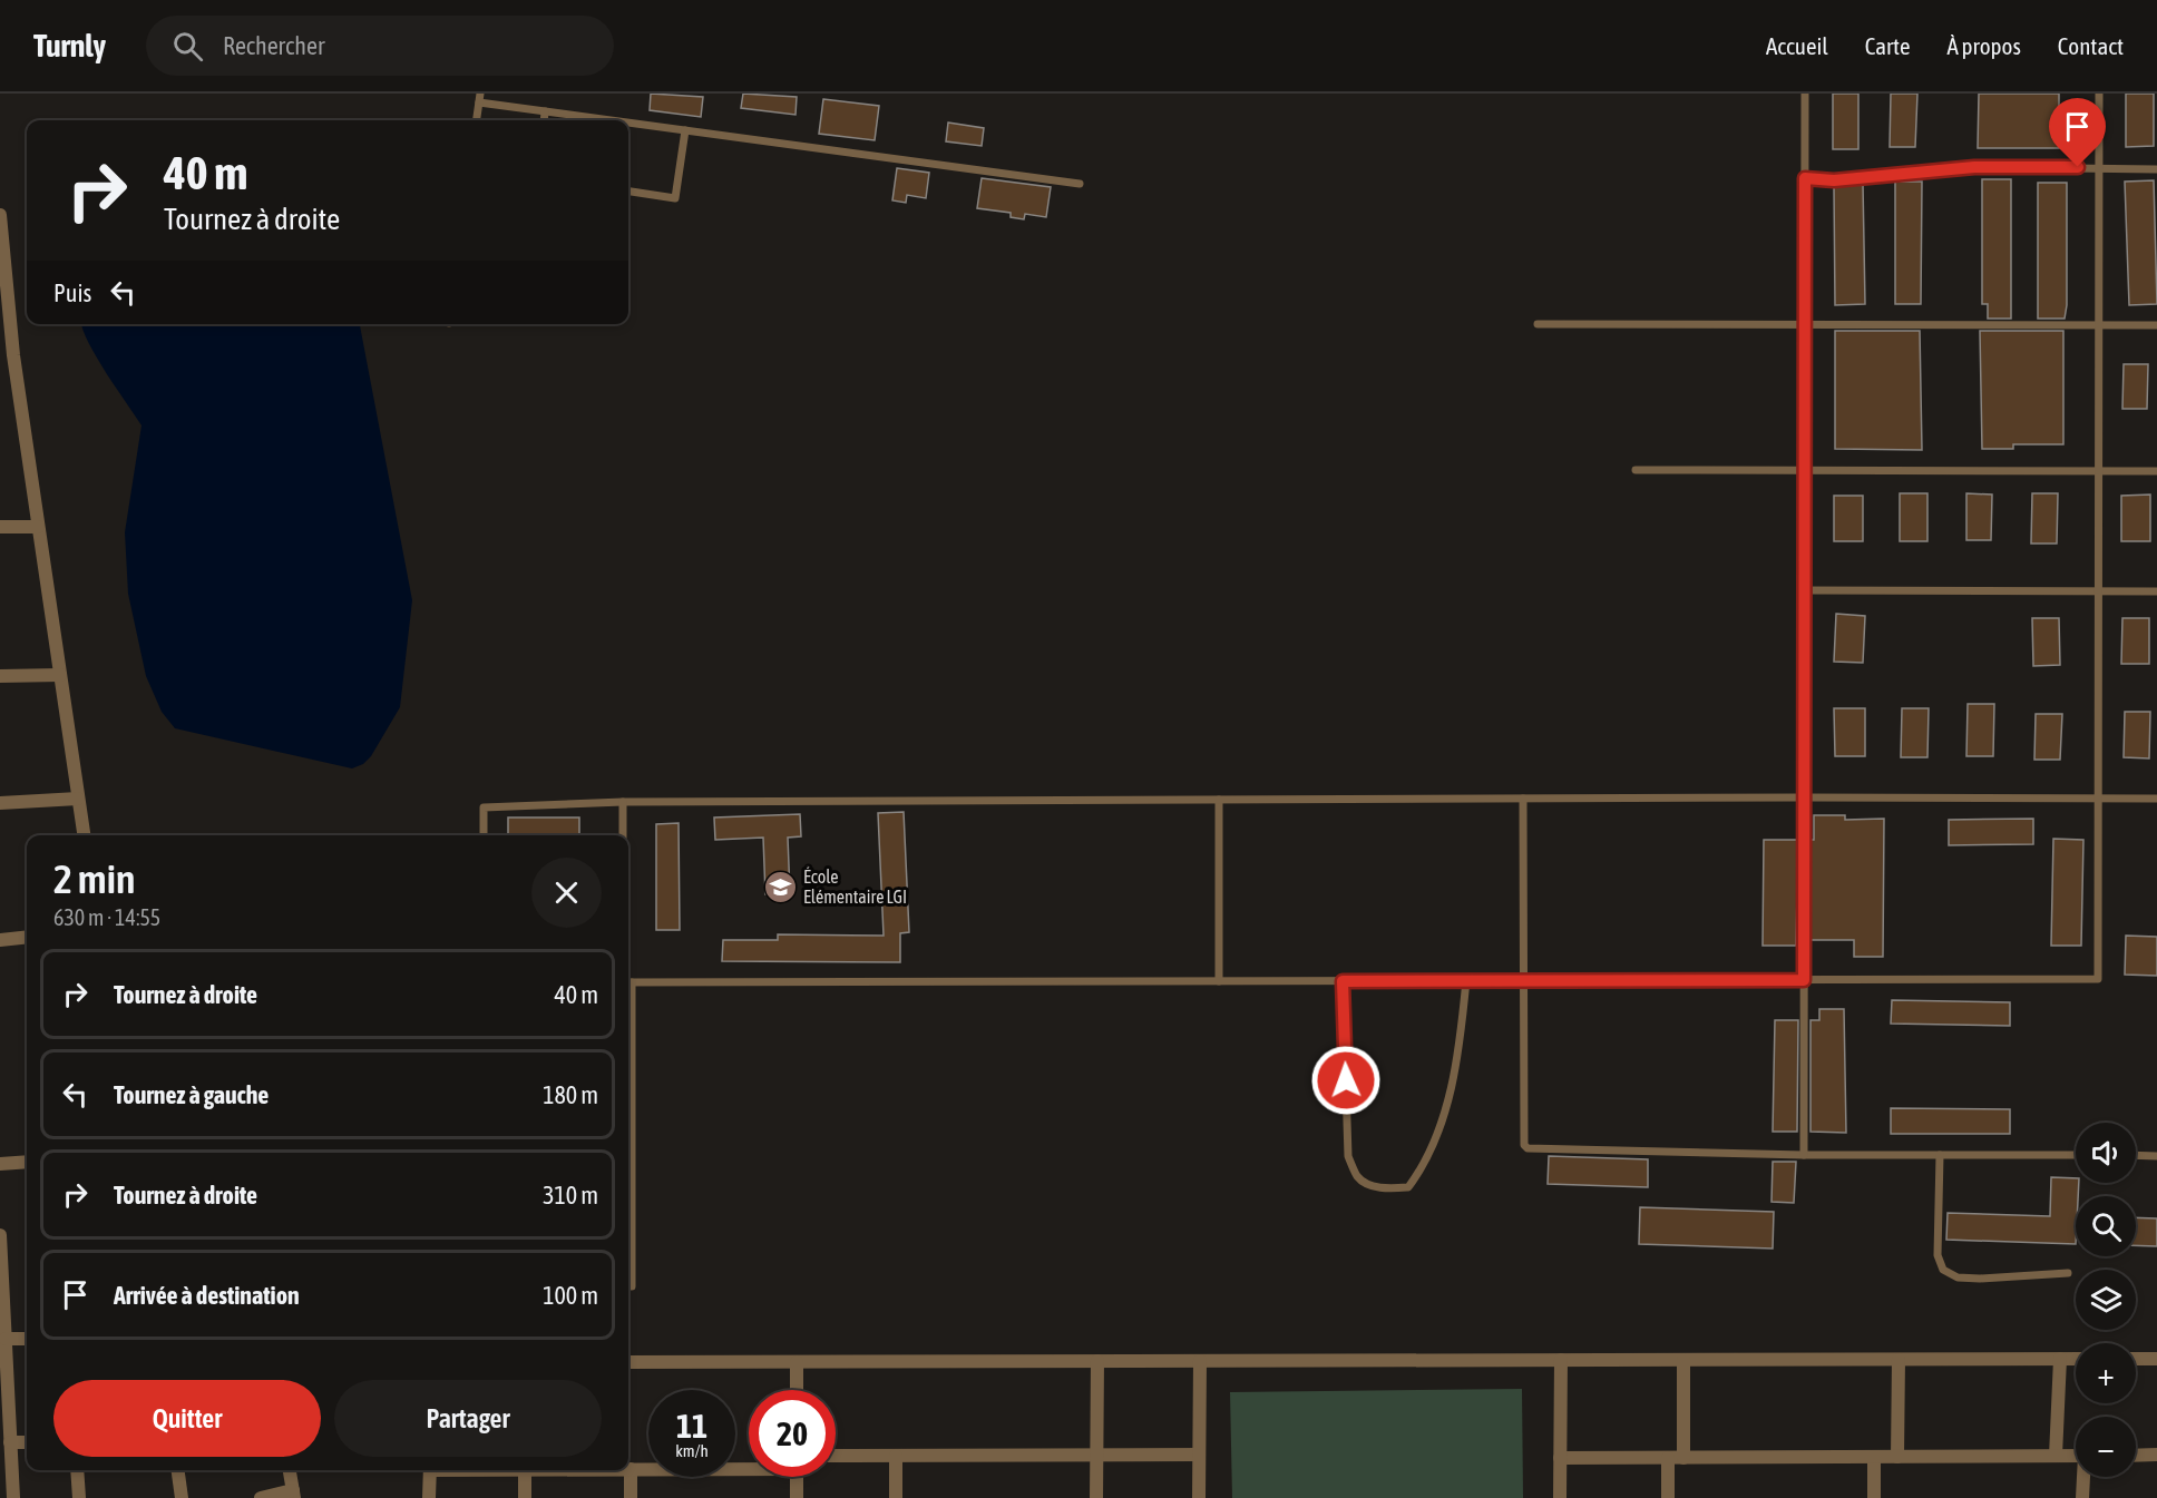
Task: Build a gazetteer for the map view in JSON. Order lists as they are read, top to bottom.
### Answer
{
  "places": {
    "school or university": ["École Elémentaire LGI"]
  },
  "page": {
    "header": "Turnly",
    "search": "Rechercher",
    "nav": [
      "Accueil",
      "Carte",
      "À propos",
      "Contact"
    ],
    "turn": ["40 m", "Tournez à droite"],
    "then": "Puis",
    "heading": ["2 min", "630 m · 14:55"],
    "list": [
      {
        "name": "Tournez à droite",
        "value": "40 m"
      },
      {
        "name": "Tournez à gauche",
        "value": "180 m"
      },
      {
        "name": "Tournez à droite",
        "value": "310 m"
      },
      {
        "name": "Arrivée à destination",
        "value": "100 m"
      }
    ],
    "map_buttons": ["+", "−"],
    "buttons": ["Quitter", "Partager"],
    "speed": "11 km/h",
    "limit": "20"
  }
}
